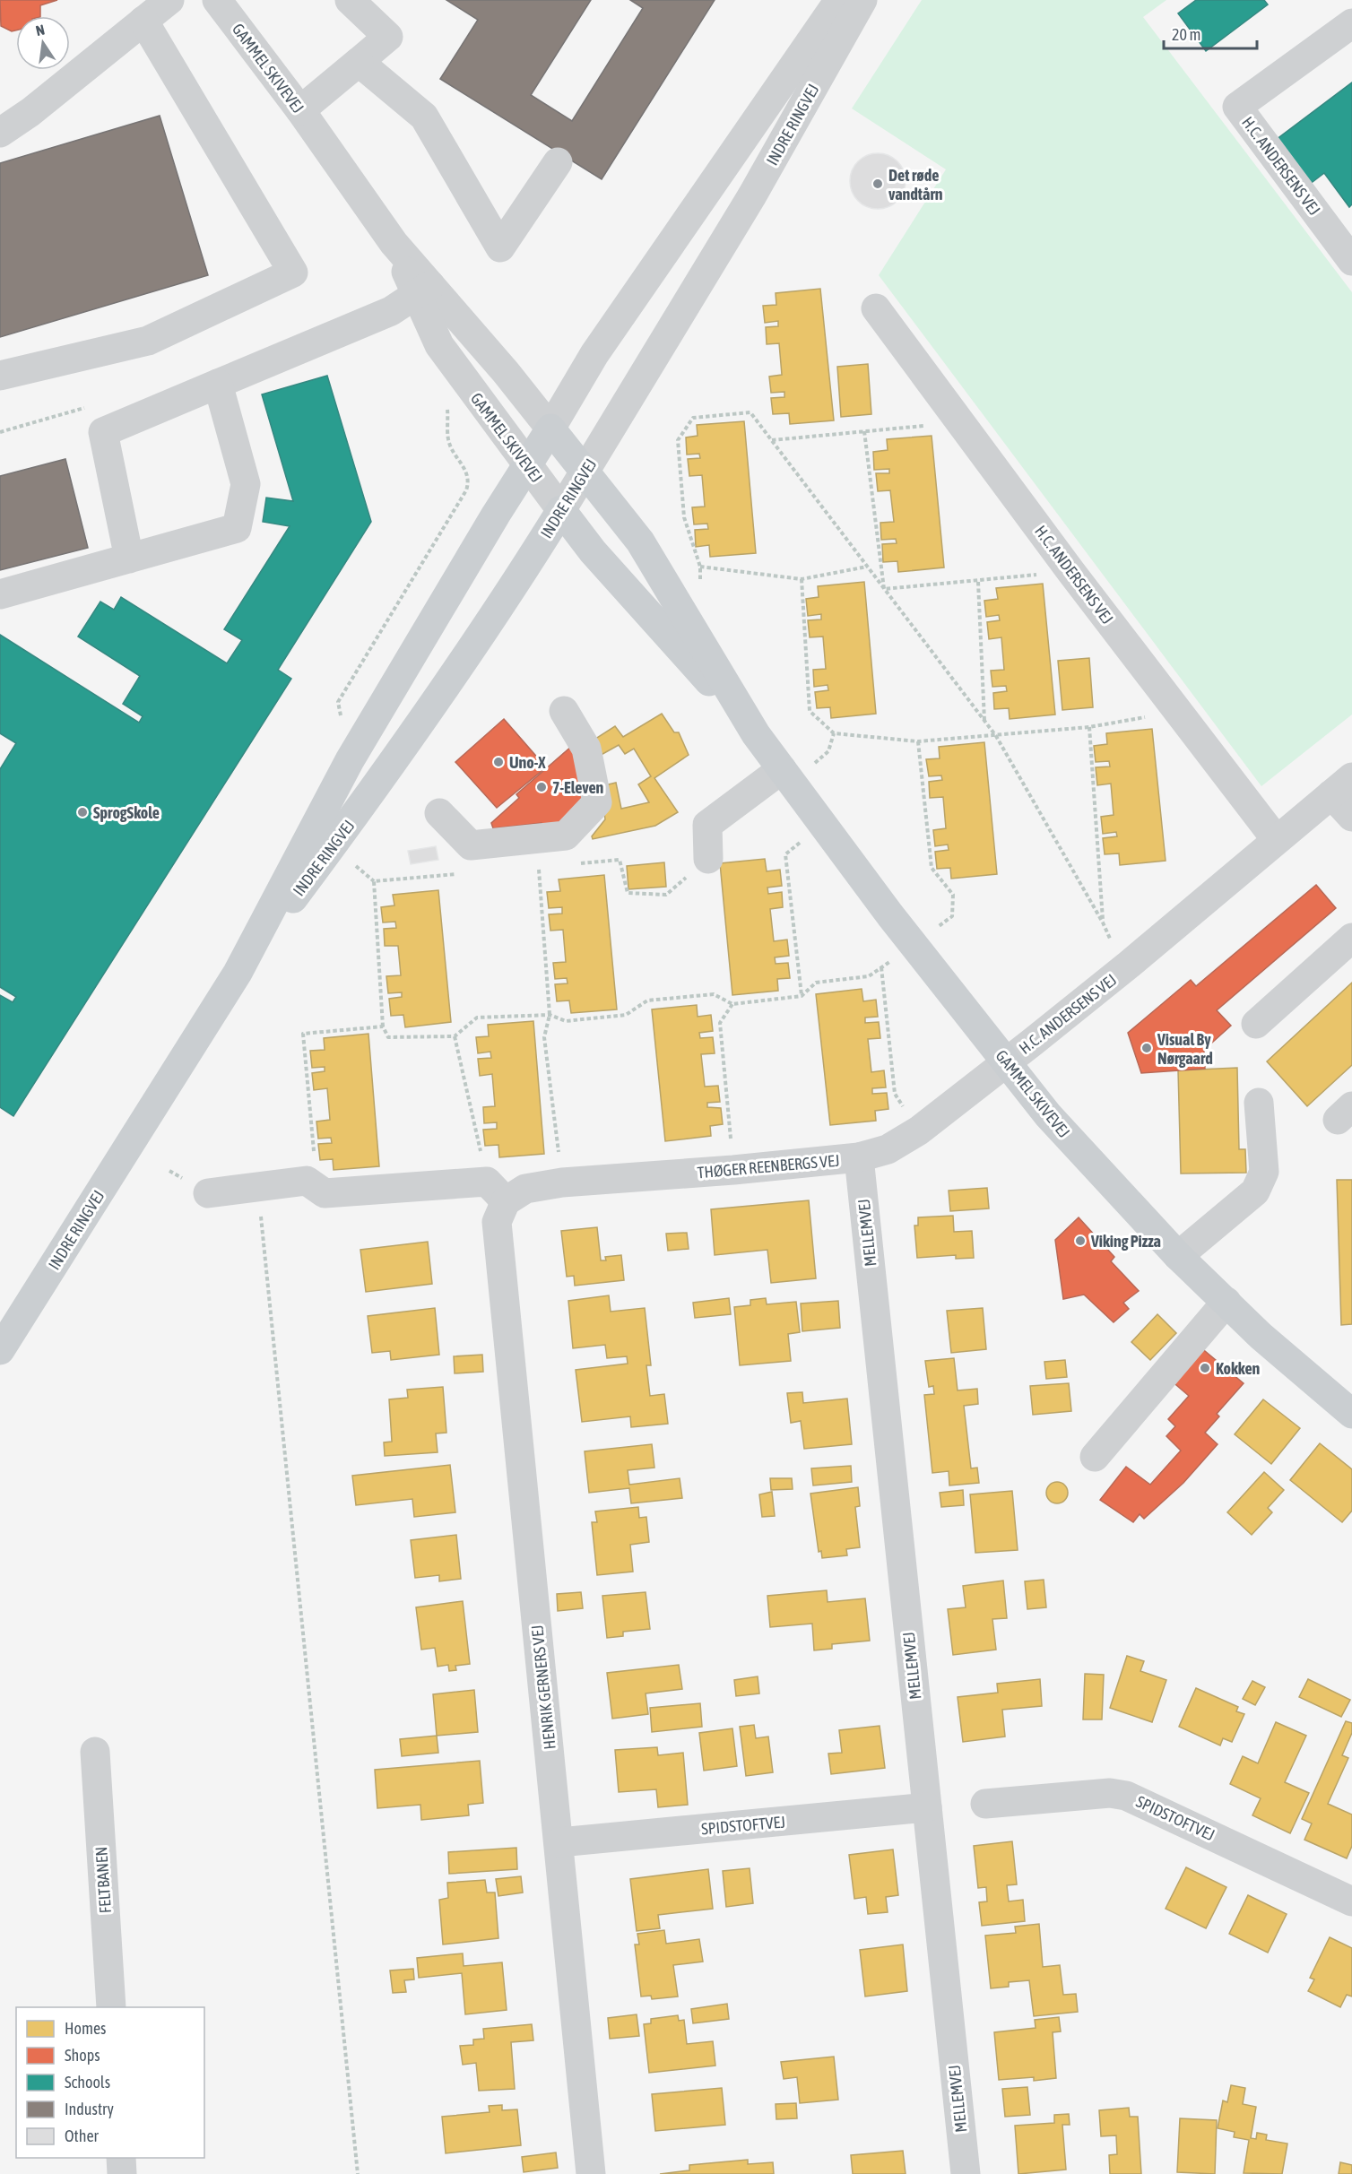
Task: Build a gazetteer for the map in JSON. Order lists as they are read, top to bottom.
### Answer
{
  "streets": {
    "main road": ["GAMMEL SKIVEVEJ", "INDRE RINGVEJ"],
    "street": [
      "H.C. ANDERSENS VEJ",
      "THØGER REENBERGS VEJ",
      "MELLEMVEJ",
      "HENRIK GERNERS VEJ",
      "SPIDSTOFTVEJ",
      "FELTBANEN"
    ]
  },
  "crossings": [
    ["GAMMEL SKIVEVEJ", "INDRE RINGVEJ"],
    ["GAMMEL SKIVEVEJ", "H.C. ANDERSENS VEJ"],
    ["GAMMEL SKIVEVEJ", "THØGER REENBERGS VEJ"],
    ["H.C. ANDERSENS VEJ", "THØGER REENBERGS VEJ"],
    ["THØGER REENBERGS VEJ", "MELLEMVEJ"],
    ["THØGER REENBERGS VEJ", "HENRIK GERNERS VEJ"],
    ["MELLEMVEJ", "SPIDSTOFTVEJ"],
    ["HENRIK GERNERS VEJ", "SPIDSTOFTVEJ"]
  ],
  "places": [
    "Det røde vandtårn",
    "Uno-X",
    "7-Eleven",
    "SprogSkole",
    "Visual By Nørgaard",
    "Viking Pizza",
    "Kokken"
  ],
  "legend": [
    "Homes",
    "Shops",
    "Schools",
    "Industry",
    "Other"
  ],
  "scale_bar": "20 m",
  "north": "top"
}
